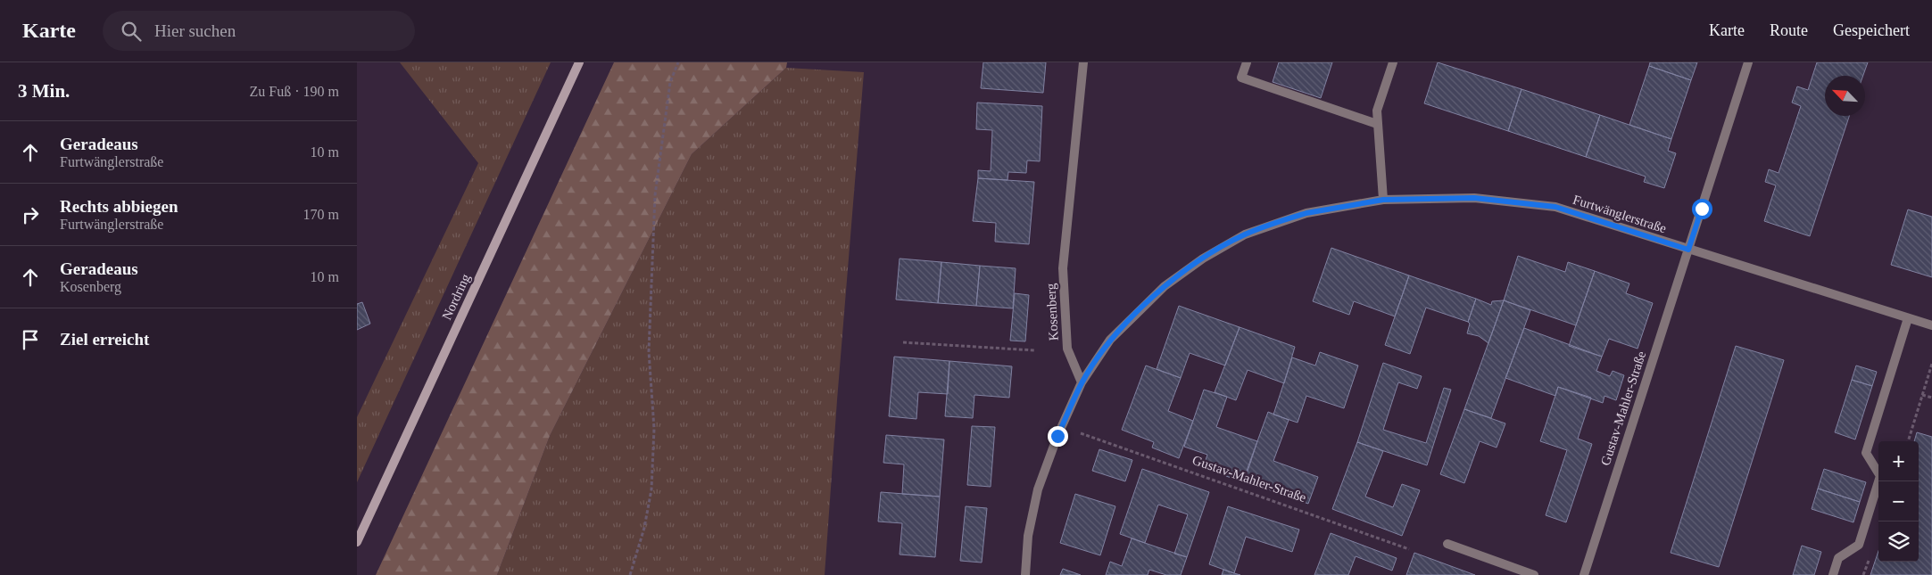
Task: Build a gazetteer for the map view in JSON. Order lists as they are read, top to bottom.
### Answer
{
  "streets": {
    "main road": ["Nordring"],
    "street": ["Furtwänglerstraße", "Kosenberg", "Gustav-Mahler-Straße"]
  },
  "crossings": [
    ["Furtwänglerstraße", "Kosenberg"],
    ["Furtwänglerstraße", "Gustav-Mahler-Straße"]
  ],
  "north": "top left",
  "page": {
    "header": "Karte",
    "search": "Hier suchen",
    "nav": ["Karte", "Route", "Gespeichert"],
    "heading": ["3 Min.", "Zu Fuß · 190 m"],
    "list": [
      ["Geradeaus", "Furtwänglerstraße", "10 m"],
      ["Rechts abbiegen", "Furtwänglerstraße", "170 m"],
      ["Geradeaus", "Kosenberg", "10 m"],
      "Ziel erreicht"
    ],
    "map_buttons": ["+", "−"]
  }
}
